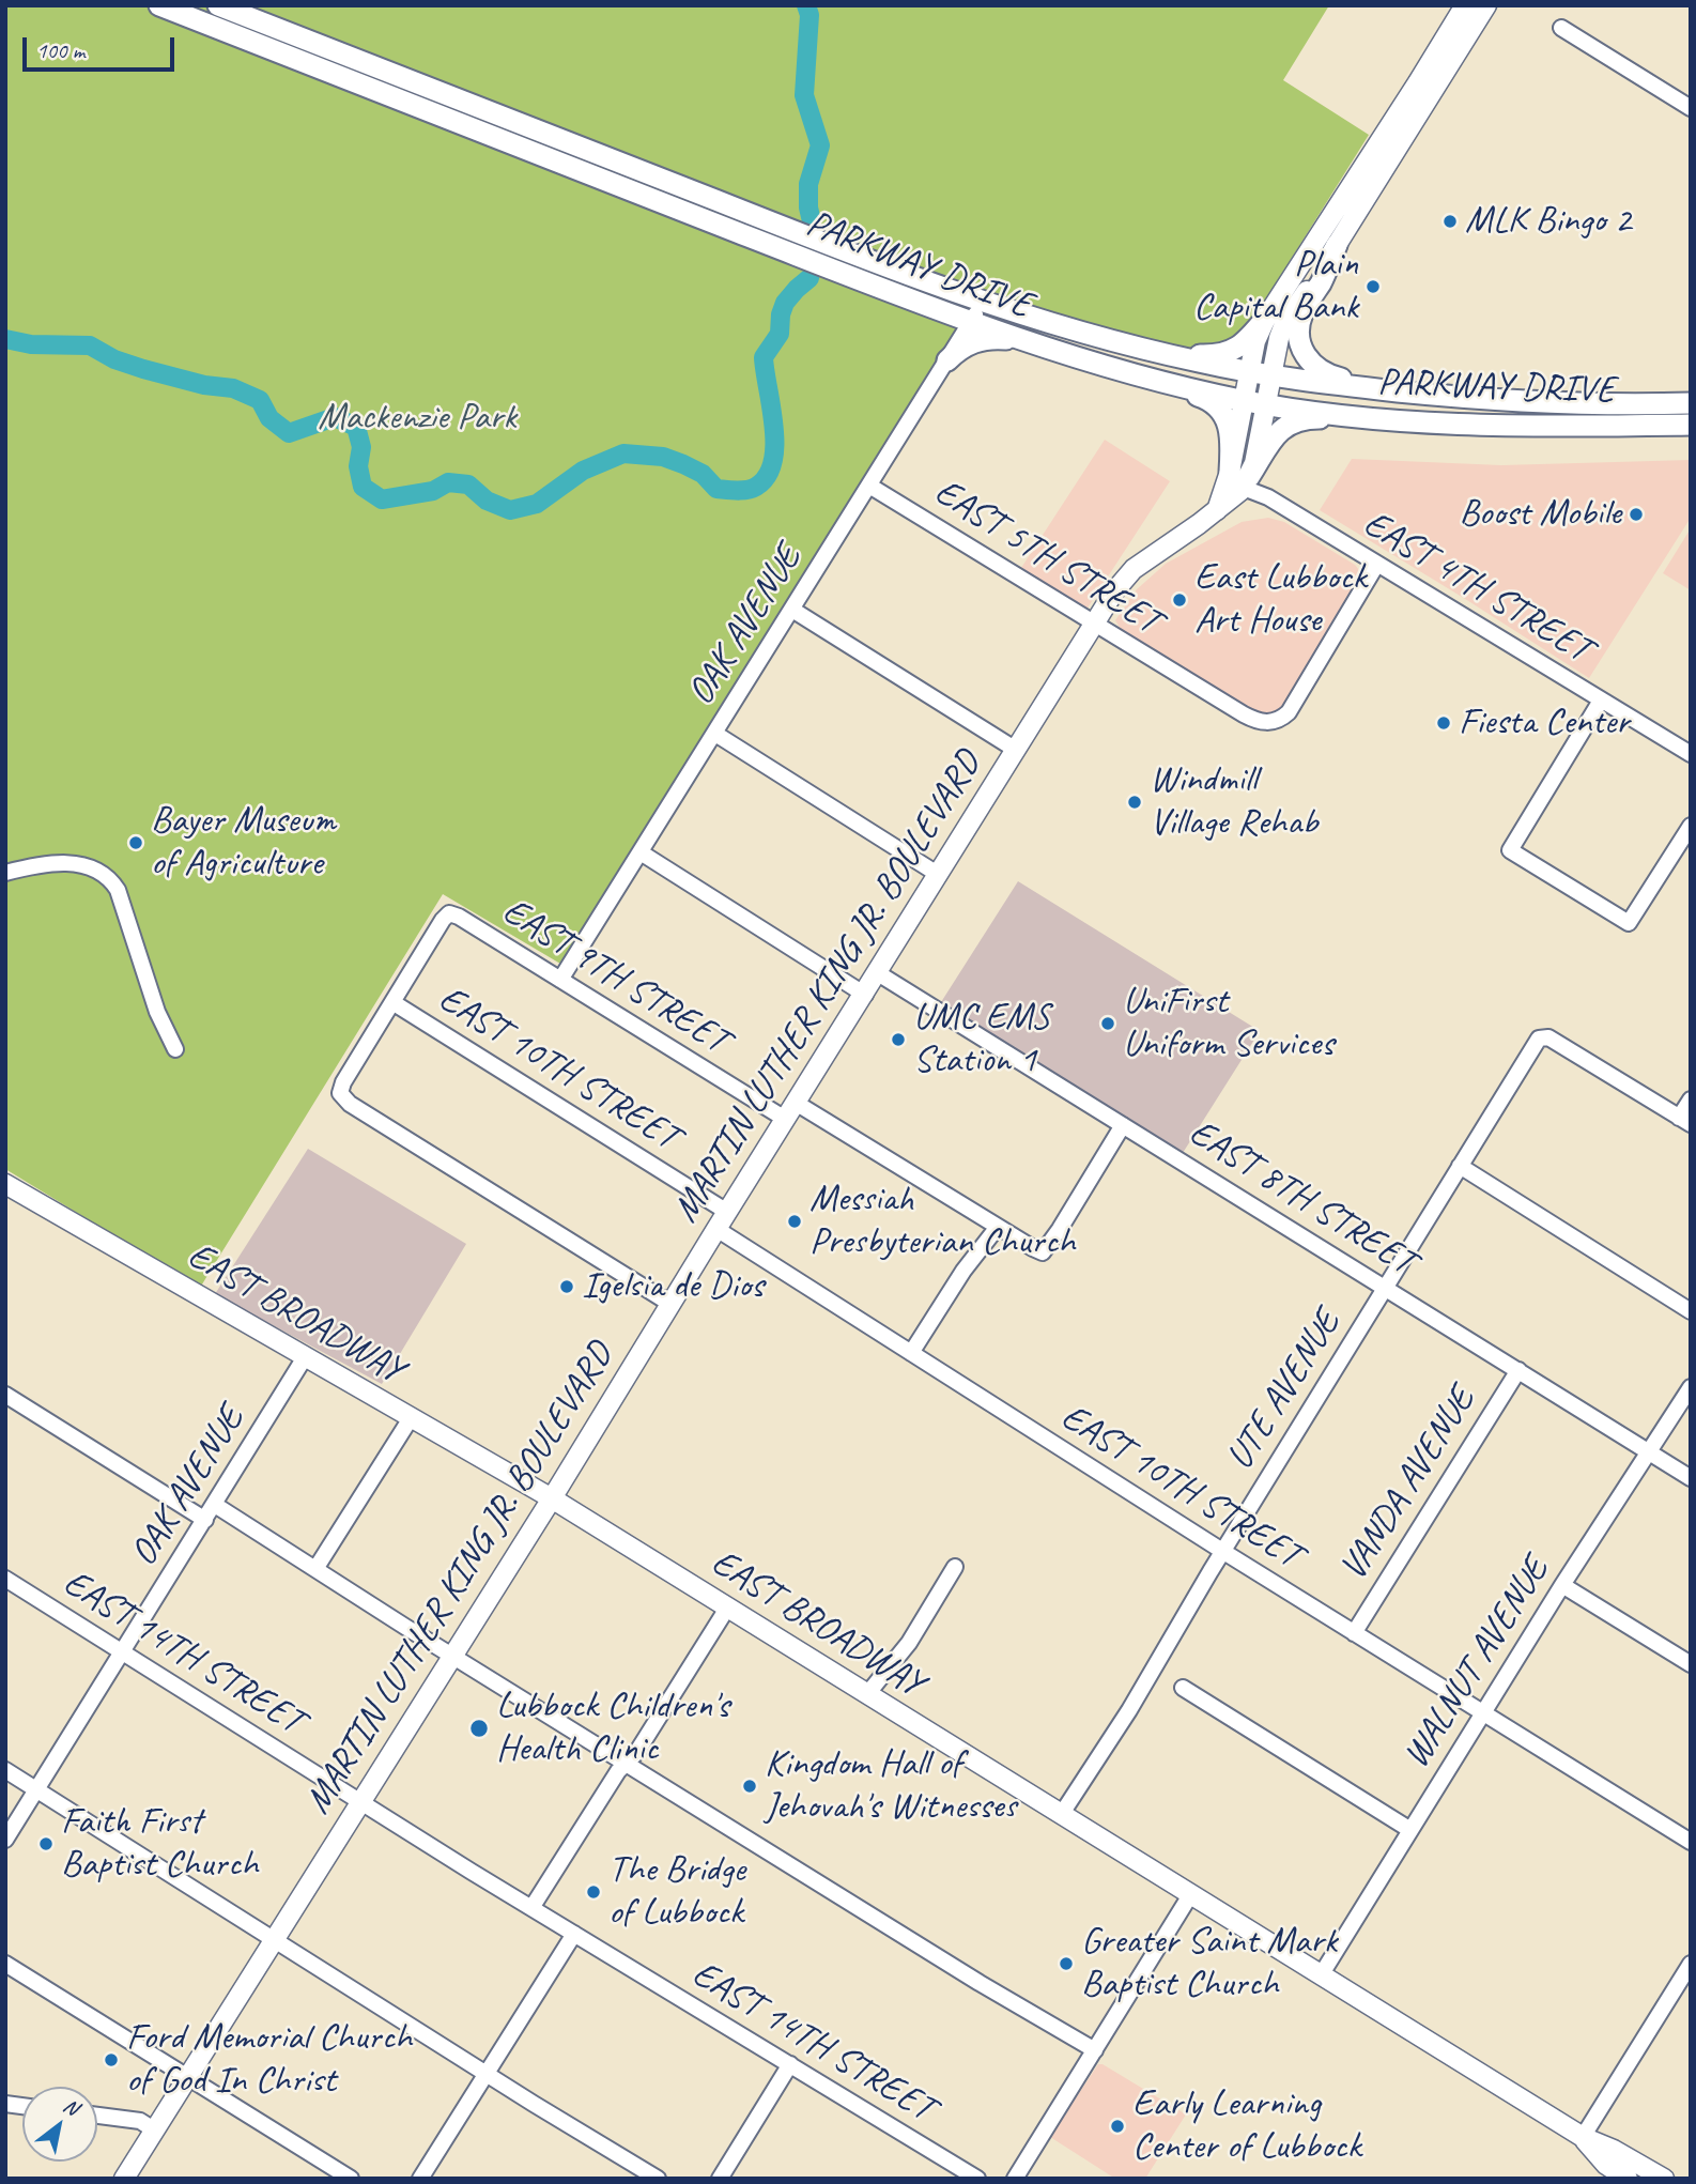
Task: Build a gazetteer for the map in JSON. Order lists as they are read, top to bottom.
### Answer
{
  "streets": {
    "highway": ["PARKWAY DRIVE"],
    "main road": ["MARTIN LUTHER KING JR. BOULEVARD", "EAST BROADWAY"],
    "street": [
      "EAST 5TH STREET",
      "EAST 4TH STREET",
      "OAK AVENUE",
      "EAST 9TH STREET",
      "EAST 10TH STREET",
      "EAST 8TH STREET",
      "UTE AVENUE",
      "VANDA AVENUE",
      "EAST 14TH STREET",
      "WALNUT AVENUE"
    ]
  },
  "crossings": [
    ["PARKWAY DRIVE", "OAK AVENUE"],
    ["EAST 5TH STREET", "EAST 4TH STREET"],
    ["EAST 5TH STREET", "OAK AVENUE"],
    ["EAST 5TH STREET", "MARTIN LUTHER KING JR. BOULEVARD"],
    ["EAST 4TH STREET", "MARTIN LUTHER KING JR. BOULEVARD"],
    ["OAK AVENUE", "EAST 9TH STREET"],
    ["OAK AVENUE", "EAST BROADWAY"],
    ["OAK AVENUE", "EAST 14TH STREET"],
    ["EAST 9TH STREET", "MARTIN LUTHER KING JR. BOULEVARD"],
    ["EAST 9TH STREET", "EAST 10TH STREET"],
    ["MARTIN LUTHER KING JR. BOULEVARD", "EAST 10TH STREET"],
    ["MARTIN LUTHER KING JR. BOULEVARD", "EAST 8TH STREET"],
    ["MARTIN LUTHER KING JR. BOULEVARD", "EAST BROADWAY"],
    ["MARTIN LUTHER KING JR. BOULEVARD", "EAST 14TH STREET"],
    ["EAST 10TH STREET", "UTE AVENUE"],
    ["EAST 10TH STREET", "VANDA AVENUE"],
    ["EAST 10TH STREET", "WALNUT AVENUE"],
    ["EAST 8TH STREET", "UTE AVENUE"],
    ["EAST 8TH STREET", "VANDA AVENUE"],
    ["EAST 8TH STREET", "WALNUT AVENUE"],
    ["EAST BROADWAY", "UTE AVENUE"],
    ["EAST BROADWAY", "WALNUT AVENUE"]
  ],
  "parks": ["Mackenzie Park"],
  "places": [
    "MLK Bingo 2",
    "Plain Capital Bank",
    "Boost Mobile",
    "East Lubbock Art House",
    "Fiesta Center",
    "Windmill Village Rehab",
    "Bayer Museum of Agriculture",
    "UniFirst Uniform Services",
    "UMC EMS Station 1",
    "Messiah Presbyterian Church",
    "Igelsia de Dios",
    "Lubbock Children's Health Clinic",
    "Kingdom Hall of Jehovah's Witnesses",
    "Faith First Baptist Church",
    "The Bridge of Lubbock",
    "Greater Saint Mark Baptist Church",
    "Ford Memorial Church of God In Christ",
    "Early Learning Center of Lubbock"
  ],
  "scale_bar": "100 m",
  "north": "top right"
}
